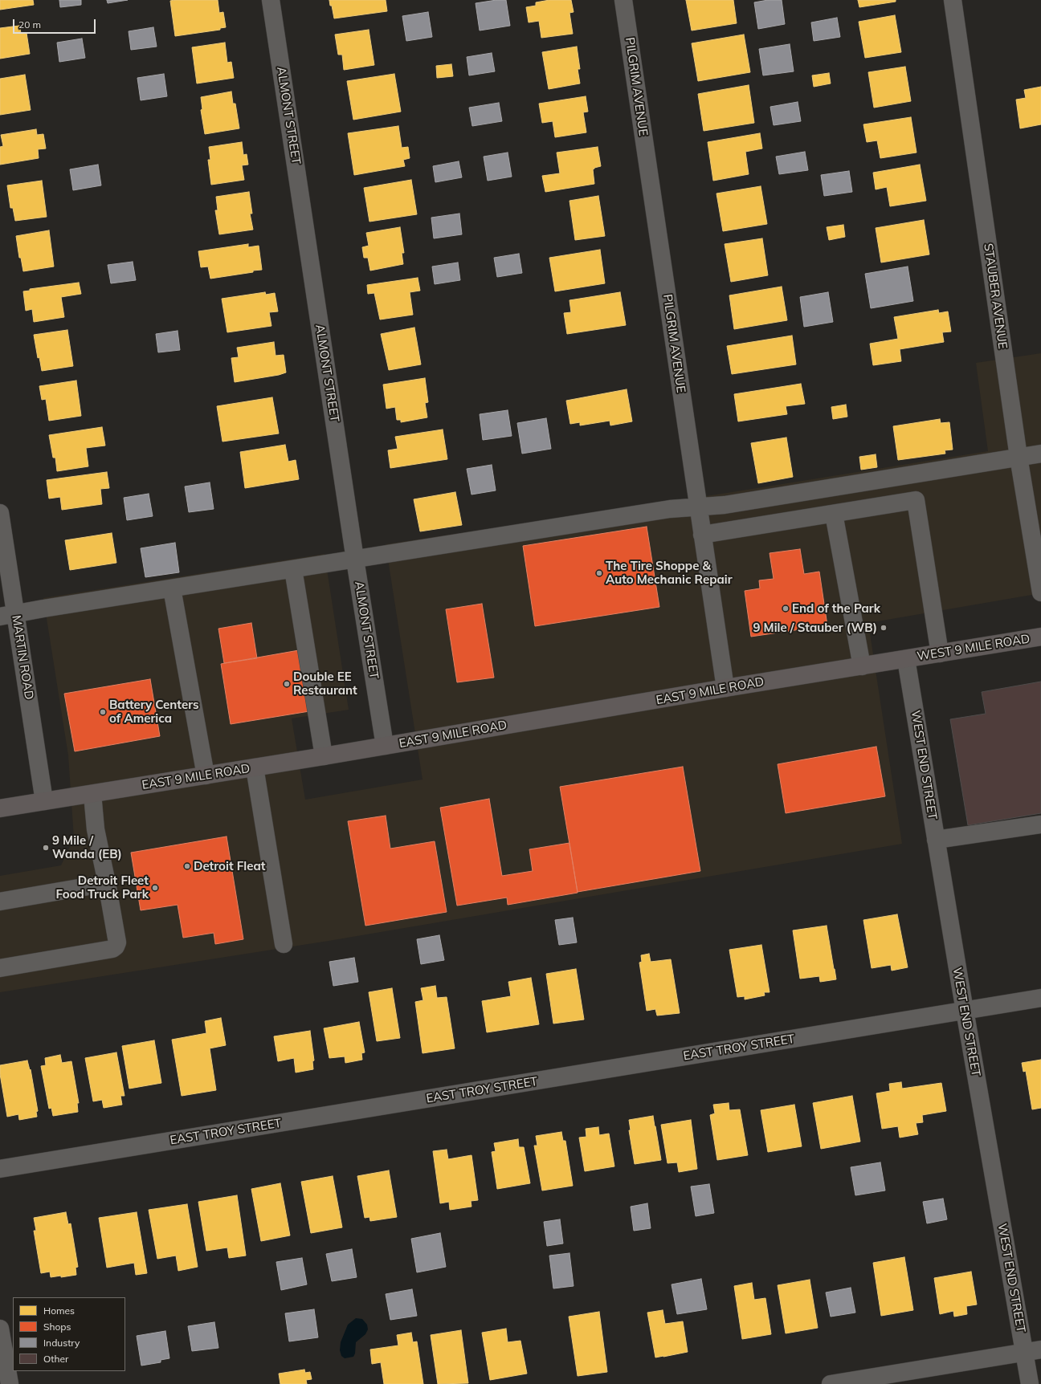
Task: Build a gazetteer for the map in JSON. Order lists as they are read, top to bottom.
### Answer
{
  "streets": {
    "main road": ["WEST 9 MILE ROAD", "EAST 9 MILE ROAD"],
    "street": [
      "PILGRIM AVENUE",
      "ALMONT STREET",
      "STAUBER AVENUE",
      "MARTIN ROAD",
      "WEST END STREET",
      "EAST TROY STREET"
    ]
  },
  "crossings": [
    ["PILGRIM AVENUE", "EAST 9 MILE ROAD"],
    ["ALMONT STREET", "EAST 9 MILE ROAD"],
    ["WEST 9 MILE ROAD", "EAST 9 MILE ROAD"],
    ["WEST 9 MILE ROAD", "WEST END STREET"],
    ["MARTIN ROAD", "EAST 9 MILE ROAD"],
    ["EAST 9 MILE ROAD", "WEST END STREET"],
    ["WEST END STREET", "EAST TROY STREET"]
  ],
  "places": [
    "The Tire Shoppe & Auto Mechanic Repair",
    "End of the Park",
    "9 Mile / Stauber (WB)",
    "Double EE Restaurant",
    "Battery Centers of America",
    "9 Mile / Wanda (EB)",
    "Detroit Fleat",
    "Detroit Fleet Food Truck Park"
  ],
  "legend": [
    "Homes",
    "Shops",
    "Industry",
    "Other"
  ],
  "scale_bar": "20 m"
}
